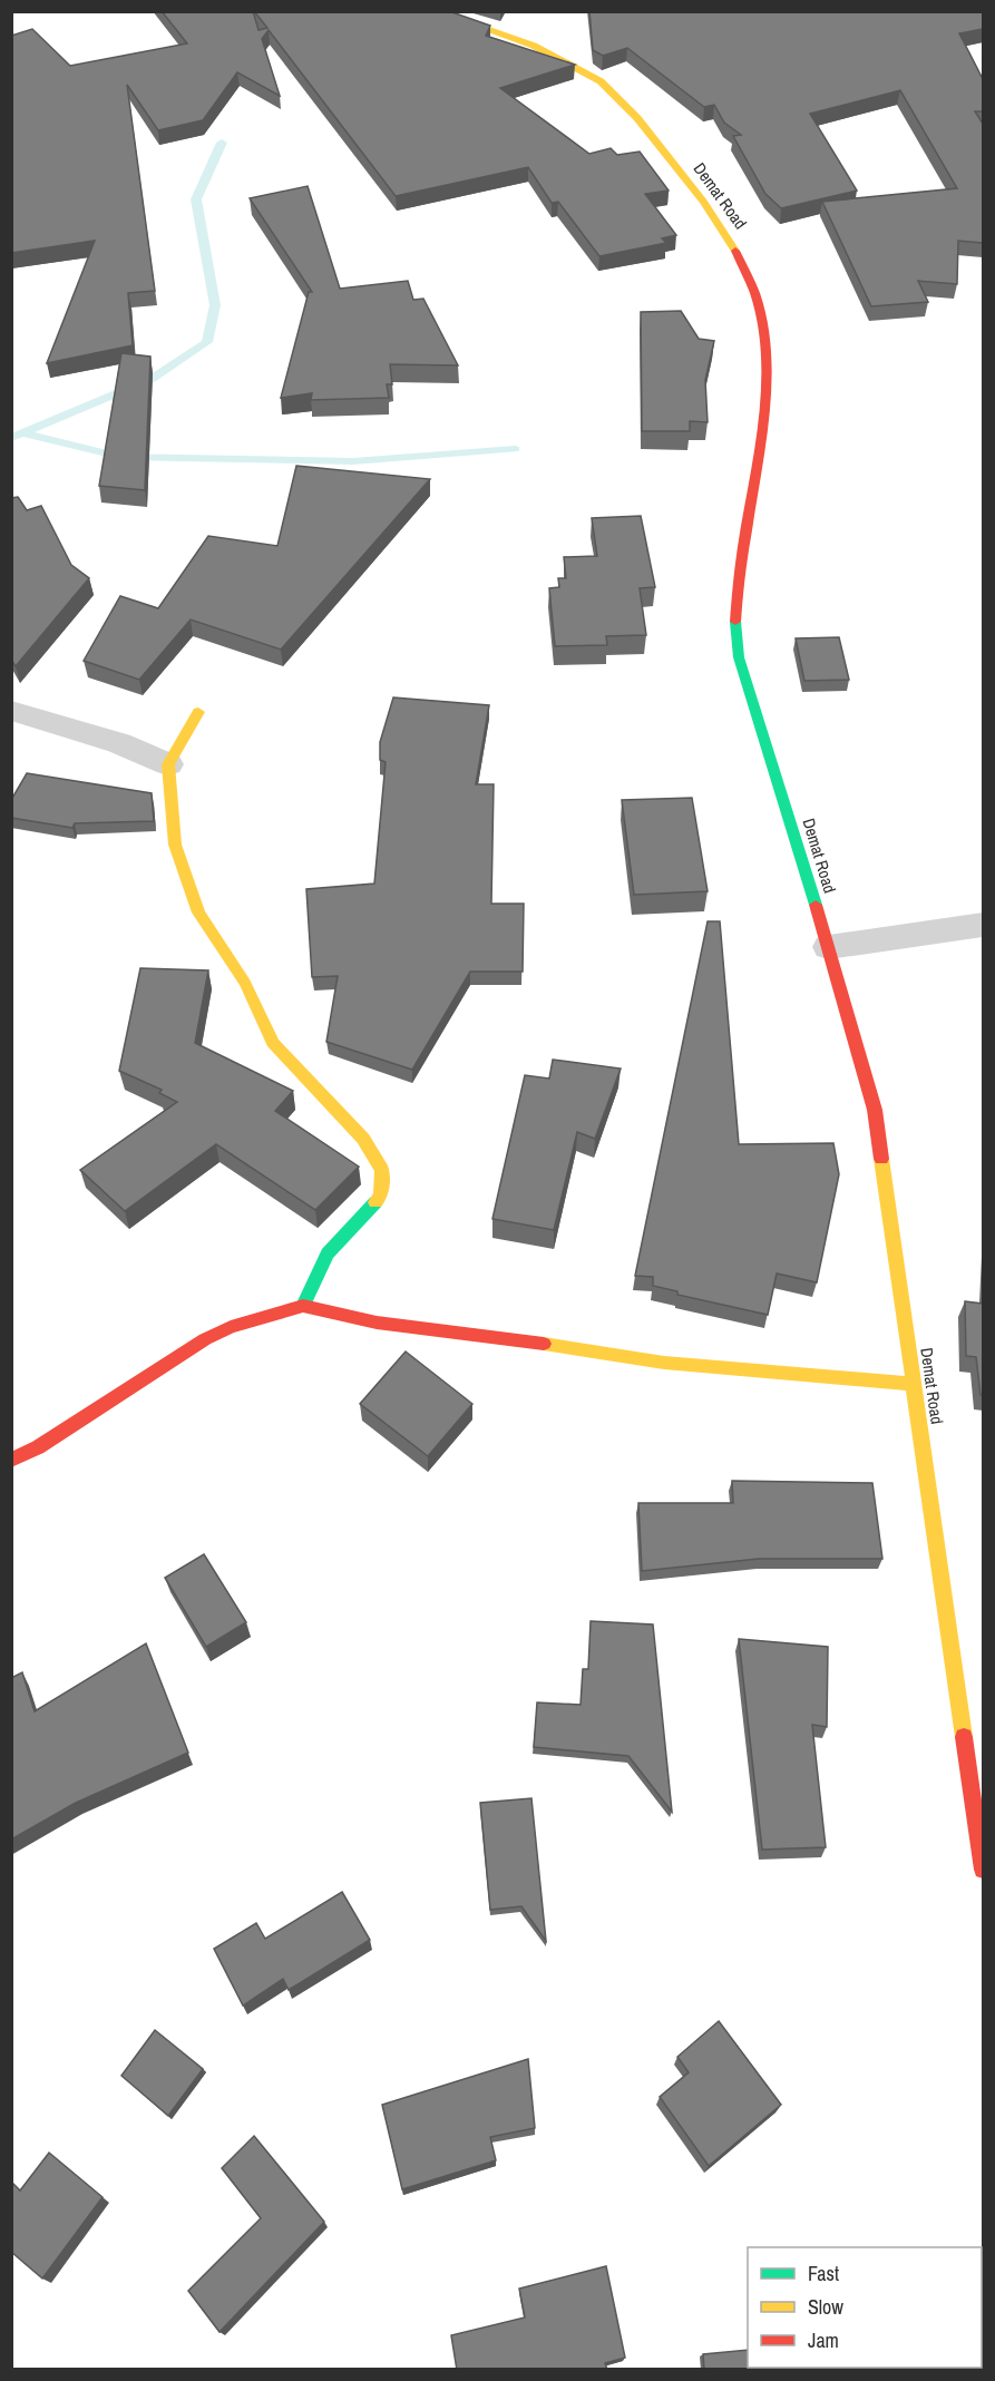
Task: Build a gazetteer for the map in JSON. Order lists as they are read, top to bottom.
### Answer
{
  "streets": {
    "street": ["Demat Road"]
  },
  "legend": ["Fast", "Slow", "Jam"]
}
